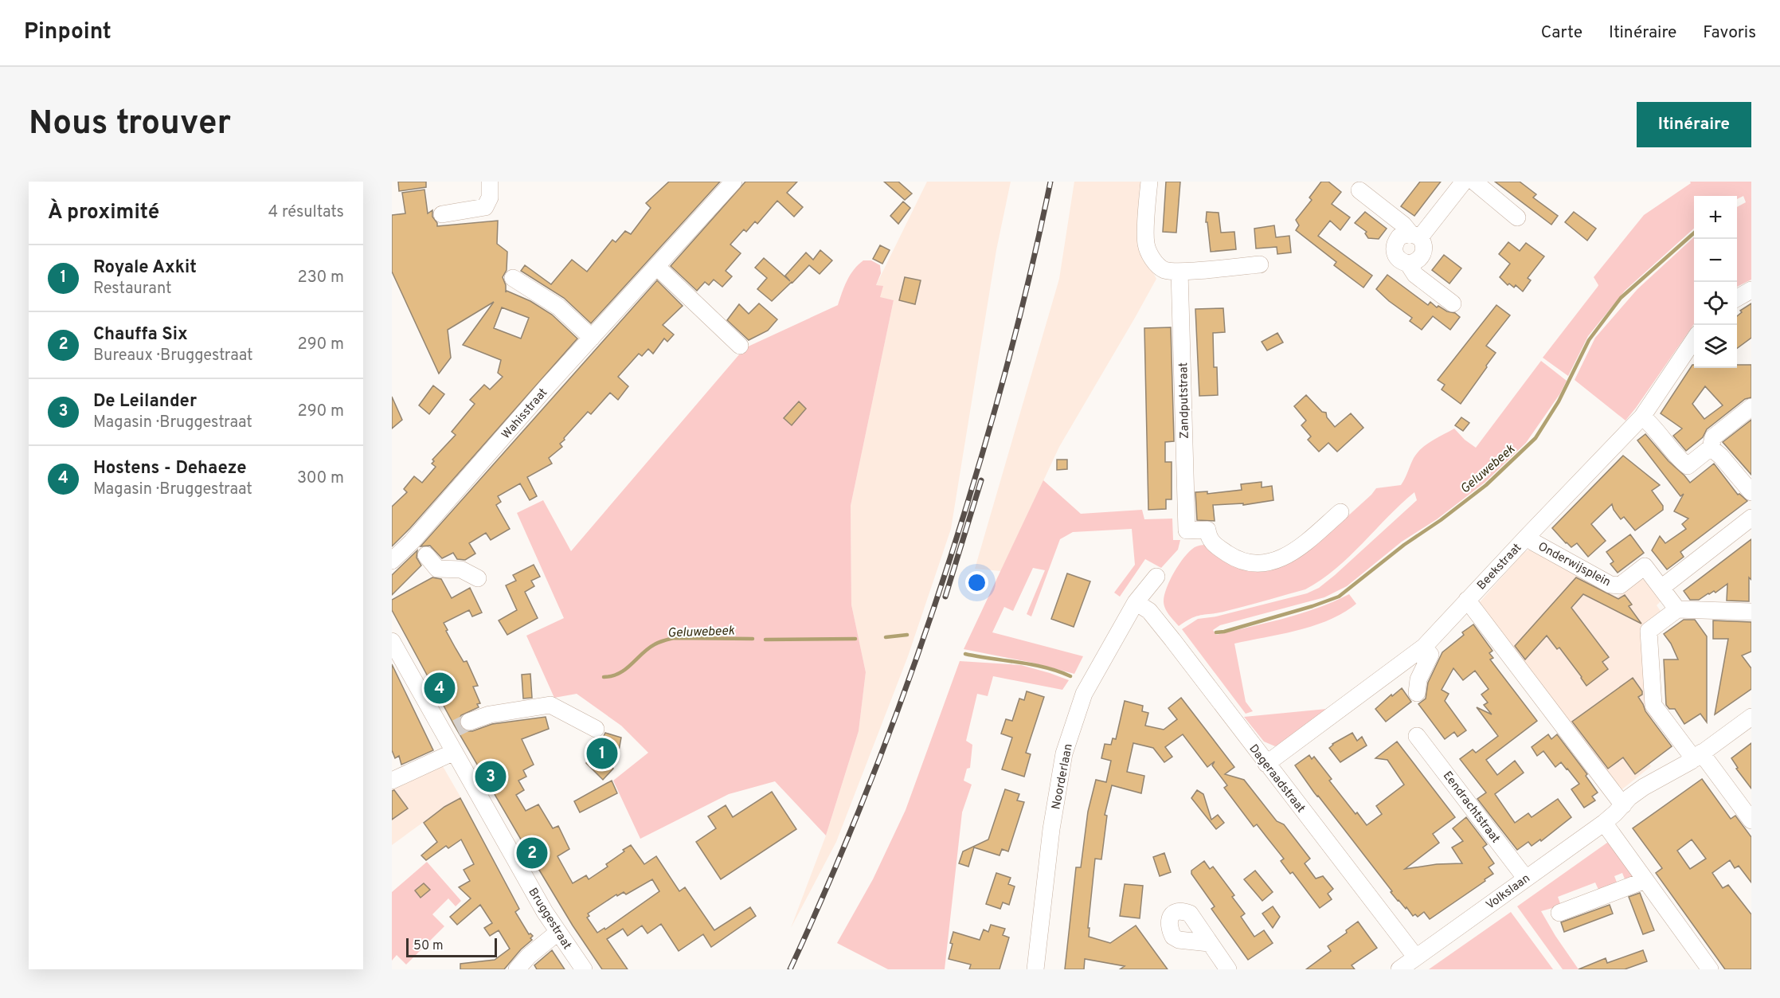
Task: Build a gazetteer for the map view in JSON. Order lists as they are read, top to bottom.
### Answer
{
  "streets": {
    "street": [
      "Zandputstraat",
      "Wahisstraat",
      "Onderwijsplein",
      "Beekstraat",
      "Noorderlaan",
      "Dageraadstraat",
      "Eendrachtstraat",
      "Volkslaan",
      "Bruggestraat"
    ]
  },
  "crossings": [
    ["Onderwijsplein", "Beekstraat"],
    ["Beekstraat", "Dageraadstraat"],
    ["Noorderlaan", "Dageraadstraat"],
    ["Dageraadstraat", "Volkslaan"],
    ["Eendrachtstraat", "Volkslaan"]
  ],
  "water": ["Geluwebeek"],
  "scale_bar": "50 m",
  "page": {
    "header": "Pinpoint",
    "nav": ["Carte", "Itinéraire", "Favoris"],
    "buttons": "Itinéraire",
    "title": "Nous trouver",
    "heading": ["À proximité", "4 résultats"],
    "map_buttons": ["+", "−"],
    "list": [
      {
        "mark": "1",
        "name": "Royale Axkit",
        "note": "Restaurant",
        "value": "230 m"
      },
      {
        "mark": "2",
        "name": "Chauffa Six",
        "note": "Bureaux · Bruggestraat",
        "value": "290 m"
      },
      {
        "mark": "3",
        "name": "De Leilander",
        "note": "Magasin · Bruggestraat",
        "value": "290 m"
      },
      {
        "mark": "4",
        "name": "Hostens - Dehaeze",
        "note": "Magasin · Bruggestraat",
        "value": "300 m"
      }
    ],
    "pins": [
      "4",
      "1",
      "3",
      "2"
    ],
    "scale": "50 m"
  }
}
